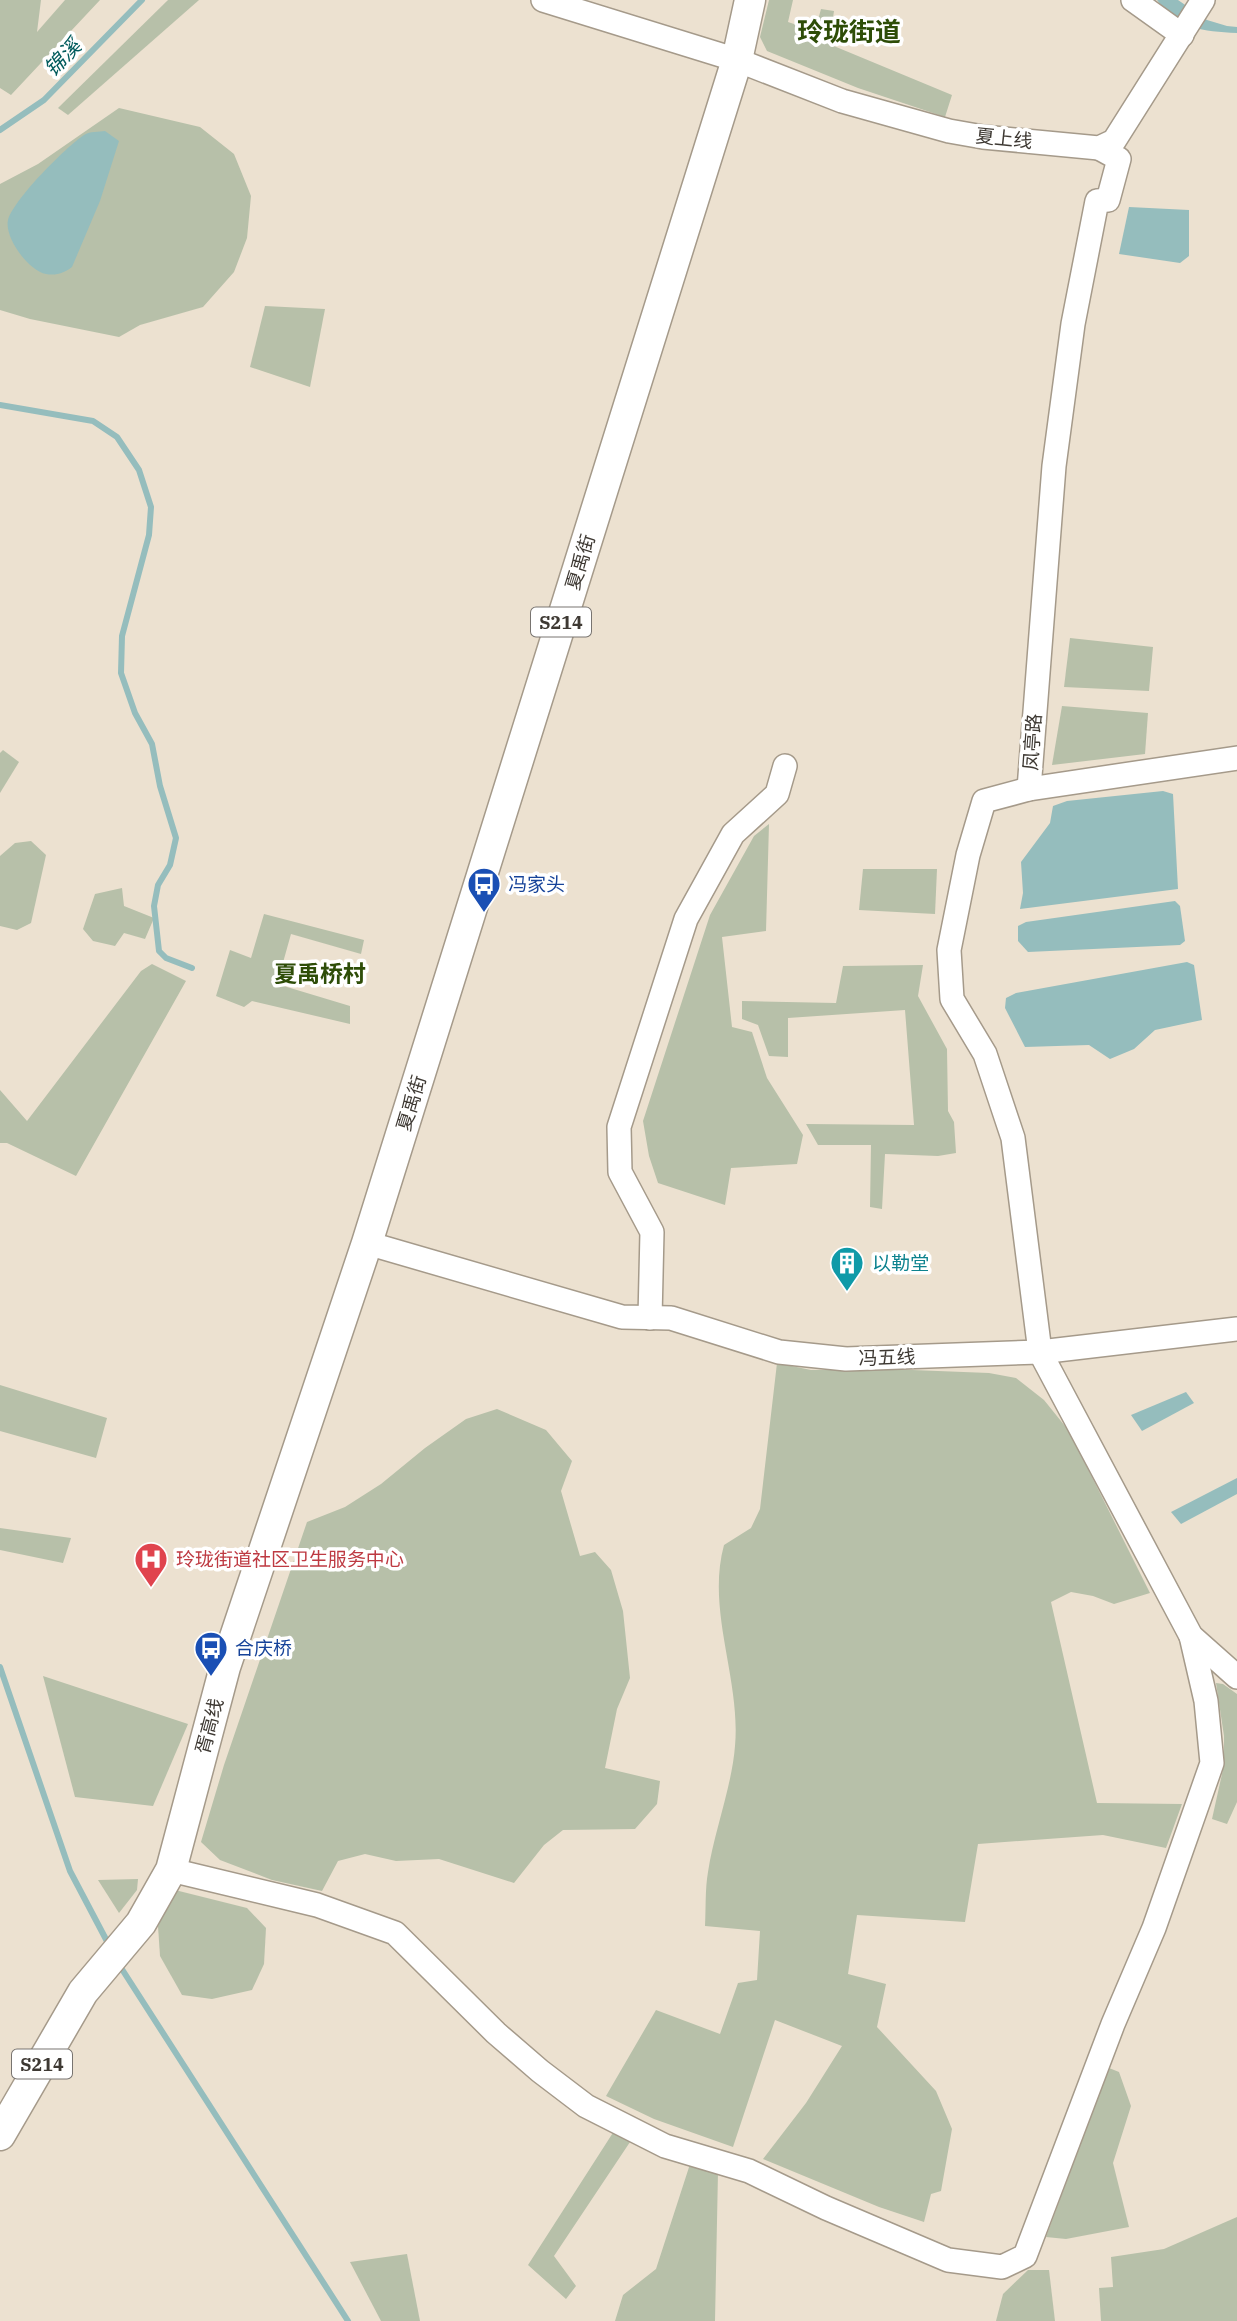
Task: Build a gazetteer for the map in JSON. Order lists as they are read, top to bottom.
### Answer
{
  "streets": {
    "main road": ["夏禹街", "S214", "胥高线"],
    "street": ["夏上线", "凤亭路", "冯五线"]
  },
  "crossings": [
    ["夏上线", "夏禹街"],
    ["夏上线", "凤亭路"],
    ["夏禹街", "冯五线"],
    ["夏禹街", "胥高线"],
    ["凤亭路", "冯五线"],
    ["冯五线", "胥高线"]
  ],
  "districts": ["玲珑街道", "夏禹桥村"],
  "water": ["锦溪"],
  "places": {
    "bus stop": ["冯家头", "合庆桥"],
    "building": ["以勒堂"],
    "hospital": ["玲珑街道社区卫生服务中心"]
  }
}
